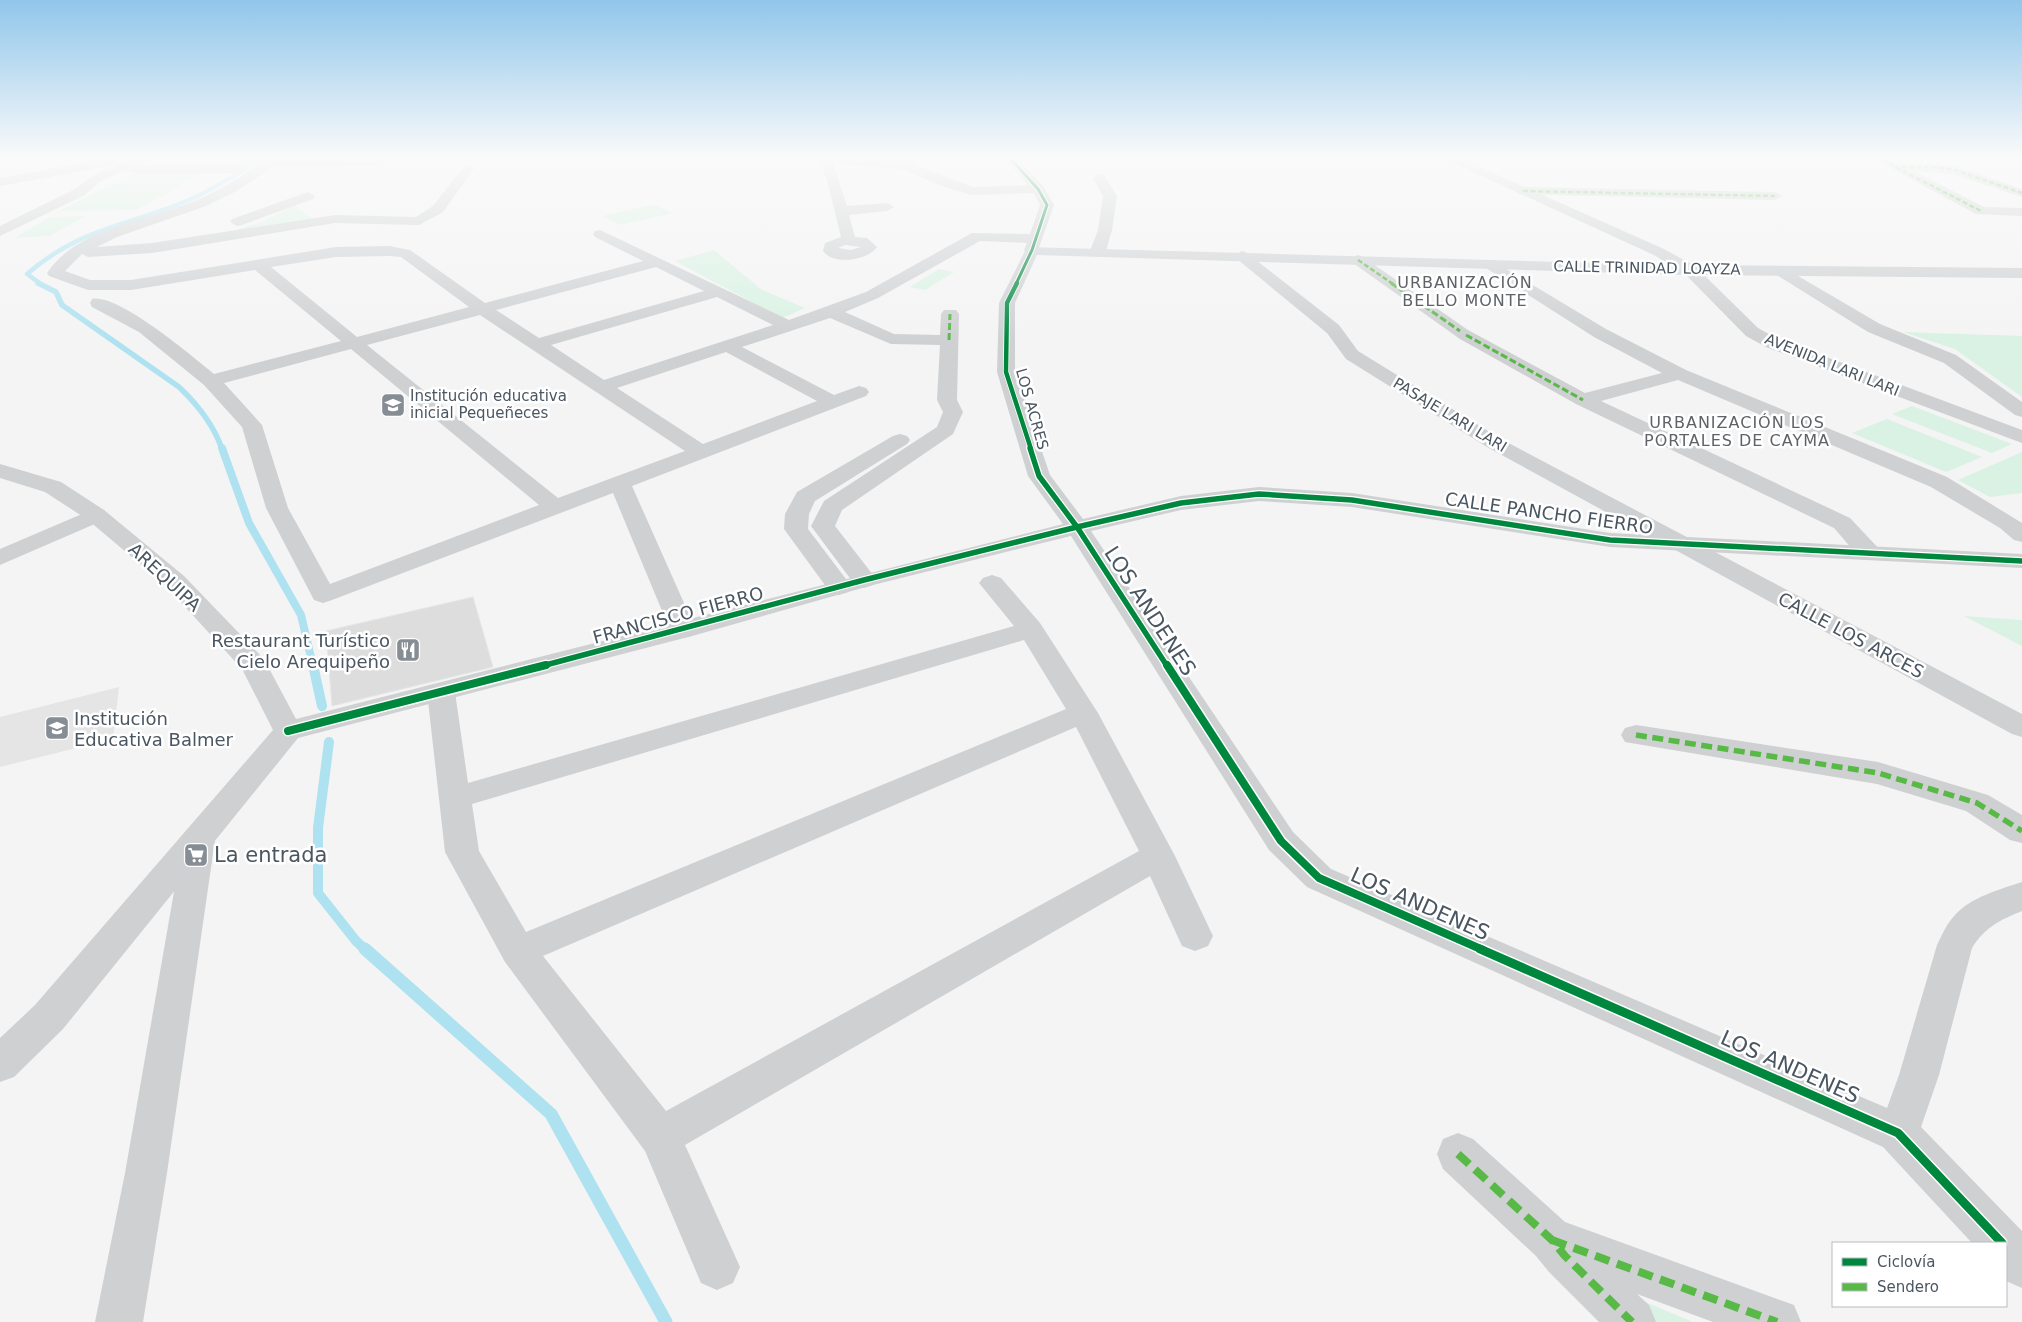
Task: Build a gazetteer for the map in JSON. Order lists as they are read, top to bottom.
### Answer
{
  "streets": {
    "street": [
      "CALLE TRINIDAD LOAYZA",
      "AVENIDA LARI LARI",
      "LOS ACRES",
      "PASAJE LARI LARI",
      "CALLE PANCHO FIERRO",
      "AREQUIPA",
      "LOS ANDENES",
      "FRANCISCO FIERRO",
      "CALLE LOS ARCES"
    ]
  },
  "crossings": [
    ["CALLE TRINIDAD LOAYZA", "AVENIDA LARI LARI"],
    ["CALLE TRINIDAD LOAYZA", "LOS ACRES"],
    ["CALLE TRINIDAD LOAYZA", "PASAJE LARI LARI"],
    ["LOS ACRES", "CALLE PANCHO FIERRO"],
    ["LOS ACRES", "LOS ANDENES"],
    ["LOS ACRES", "FRANCISCO FIERRO"],
    ["PASAJE LARI LARI", "CALLE PANCHO FIERRO"],
    ["PASAJE LARI LARI", "CALLE LOS ARCES"],
    ["CALLE PANCHO FIERRO", "LOS ANDENES"],
    ["CALLE PANCHO FIERRO", "FRANCISCO FIERRO"],
    ["CALLE PANCHO FIERRO", "CALLE LOS ARCES"],
    ["AREQUIPA", "FRANCISCO FIERRO"],
    ["LOS ANDENES", "FRANCISCO FIERRO"]
  ],
  "districts": ["URBANIZACIÓN BELLO MONTE", "URBANIZACIÓN LOS PORTALES DE CAYMA"],
  "places": {
    "school or university": ["Institución educativa inicial Pequeñeces", "Institución Educativa Balmer"],
    "restaurant": ["Restaurant Turístico Cielo Arequipeño"],
    "supermarket": ["La entrada"]
  },
  "legend": ["Ciclovía", "Sendero"]
}
